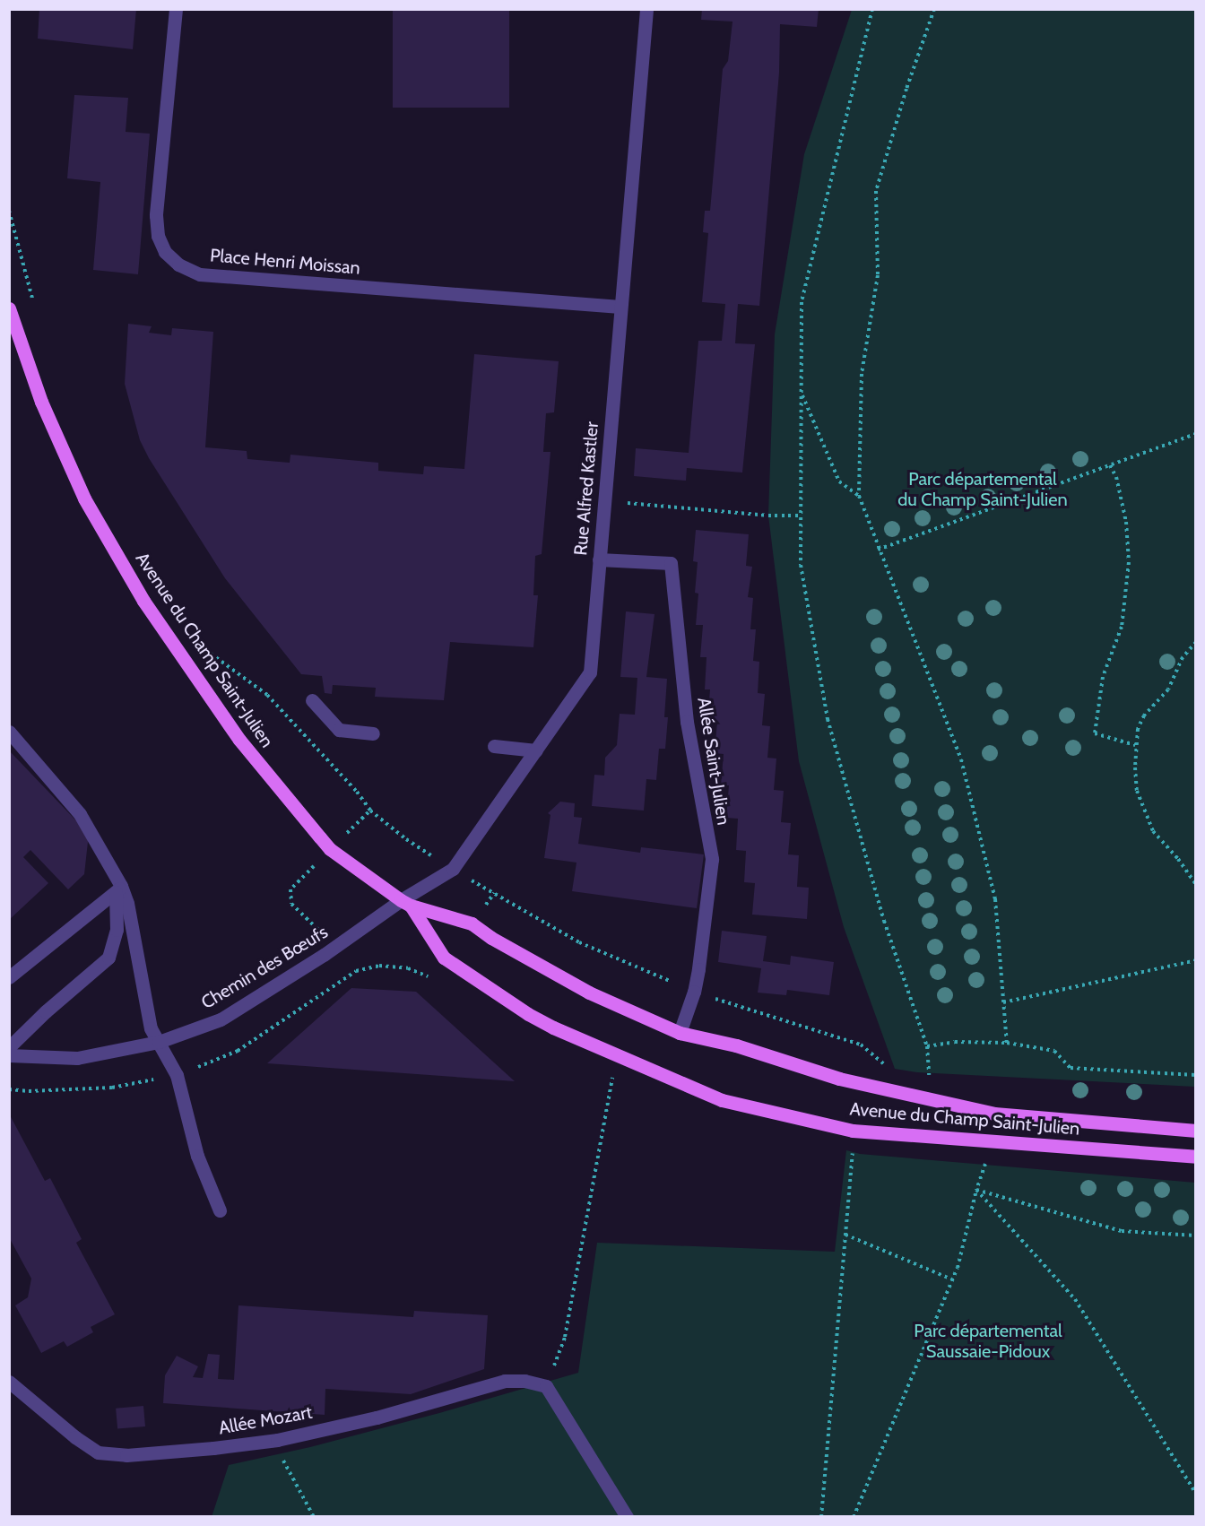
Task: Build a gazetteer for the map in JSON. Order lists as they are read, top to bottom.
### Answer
{
  "streets": {
    "main road": ["Avenue du Champ Saint-Julien"],
    "street": [
      "Place Henri Moissan",
      "Rue Alfred Kastler",
      "Allée Saint-Julien",
      "Chemin des Bœufs",
      "Allée Mozart"
    ]
  },
  "crossings": [
    ["Place Henri Moissan", "Rue Alfred Kastler"],
    ["Rue Alfred Kastler", "Avenue du Champ Saint-Julien"],
    ["Rue Alfred Kastler", "Allée Saint-Julien"],
    ["Rue Alfred Kastler", "Chemin des Bœufs"],
    ["Avenue du Champ Saint-Julien", "Allée Saint-Julien"],
    ["Avenue du Champ Saint-Julien", "Chemin des Bœufs"]
  ],
  "parks": ["Parc départemental du Champ Saint-Julien", "Parc départemental Saussaie-Pidoux"]
}
